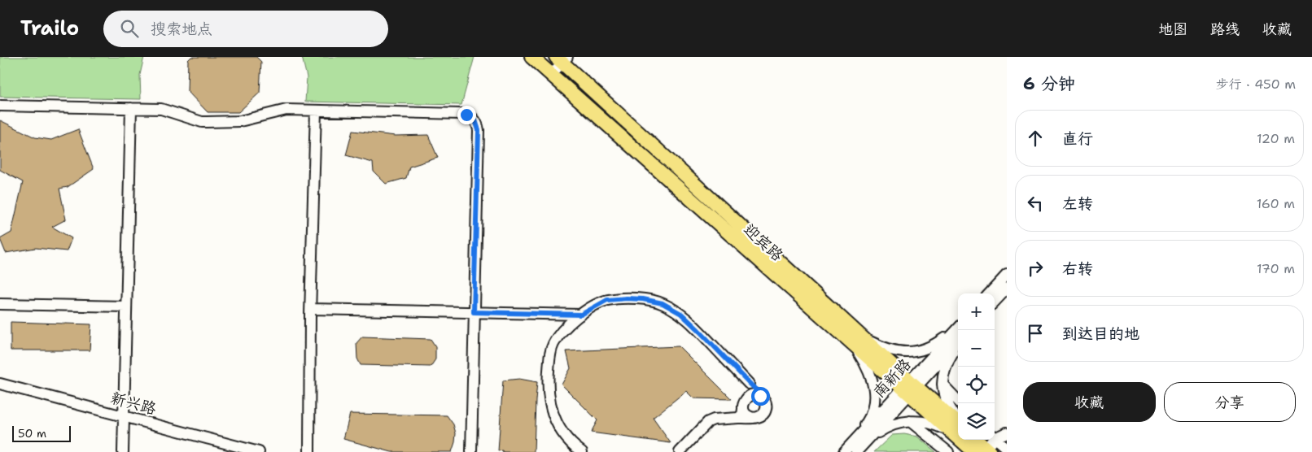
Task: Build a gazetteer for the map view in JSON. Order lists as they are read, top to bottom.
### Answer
{
  "streets": {
    "main road": ["迎宾路"],
    "street": ["南新路", "新兴路"]
  },
  "crossings": [
    ["迎宾路", "南新路"]
  ],
  "scale_bar": "50 m",
  "page": {
    "header": "Trailo",
    "search": "搜索地点",
    "nav": ["地图", "路线", "收藏"],
    "heading": ["6 分钟", "步行 · 450 m"],
    "list": [
      ["直行", "120 m"],
      ["左转", "160 m"],
      ["右转", "170 m"],
      "到达目的地"
    ],
    "map_buttons": ["+", "−"],
    "buttons": ["收藏", "分享"],
    "scale": "50 m"
  }
}
